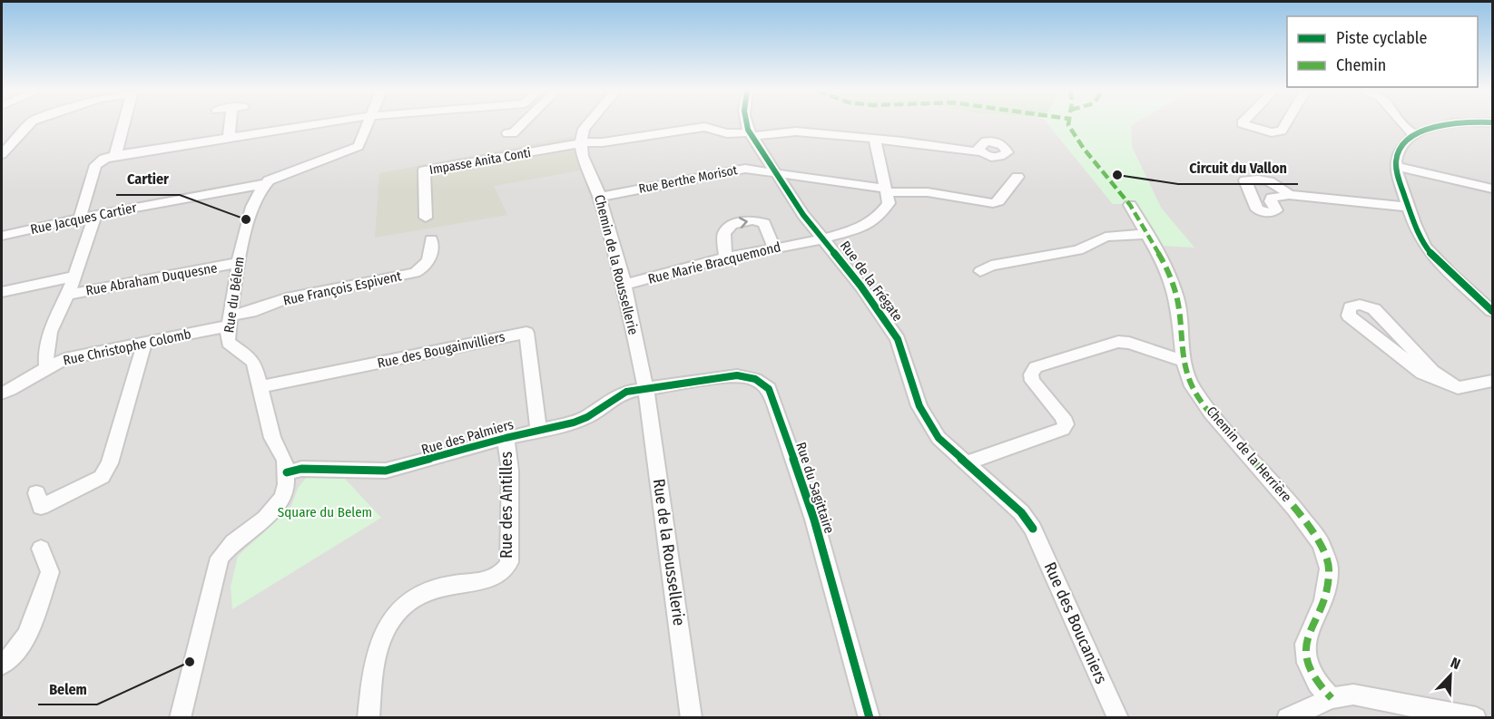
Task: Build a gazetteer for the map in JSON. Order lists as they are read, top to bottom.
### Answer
{
  "streets": {
    "street": [
      "Impasse Anita Conti",
      "Rue Berthe Morisot",
      "Rue Jacques Cartier",
      "Rue Marie Bracquemond",
      "Chemin de la Roussellerie",
      "Rue Abraham Duquesne",
      "Rue de la Frégate",
      "Rue François Espivent",
      "Rue du Bélem",
      "Rue Christophe Colomb",
      "Rue des Bougainvilliers",
      "Rue des Palmiers",
      "Chemin de la Herrière",
      "Rue du Sagittaire",
      "Rue des Antilles",
      "Rue de la Roussellerie",
      "Rue des Boucaniers"
    ]
  },
  "crossings": [
    ["Impasse Anita Conti", "Chemin de la Roussellerie"],
    ["Rue Berthe Morisot", "Rue Marie Bracquemond"],
    ["Rue Berthe Morisot", "Chemin de la Roussellerie"],
    ["Rue Berthe Morisot", "Rue de la Frégate"],
    ["Rue Jacques Cartier", "Rue du Bélem"],
    ["Rue Marie Bracquemond", "Chemin de la Roussellerie"],
    ["Rue Marie Bracquemond", "Rue de la Frégate"],
    ["Chemin de la Roussellerie", "Rue des Palmiers"],
    ["Chemin de la Roussellerie", "Rue du Sagittaire"],
    ["Chemin de la Roussellerie", "Rue de la Roussellerie"],
    ["Rue Abraham Duquesne", "Rue du Bélem"],
    ["Rue de la Frégate", "Rue des Boucaniers"],
    ["Rue François Espivent", "Rue du Bélem"],
    ["Rue François Espivent", "Rue Christophe Colomb"],
    ["Rue du Bélem", "Rue Christophe Colomb"],
    ["Rue du Bélem", "Rue des Bougainvilliers"],
    ["Rue du Bélem", "Rue des Palmiers"],
    ["Rue des Bougainvilliers", "Rue des Palmiers"],
    ["Rue des Palmiers", "Rue du Sagittaire"],
    ["Rue des Palmiers", "Rue des Antilles"],
    ["Rue des Palmiers", "Rue de la Roussellerie"],
    ["Rue du Sagittaire", "Rue de la Roussellerie"]
  ],
  "parks": ["Square du Belem"],
  "places": ["Circuit du Vallon", "Cartier", "Belem"],
  "legend": ["Piste cyclable", "Chemin"],
  "north": "top right"
}
